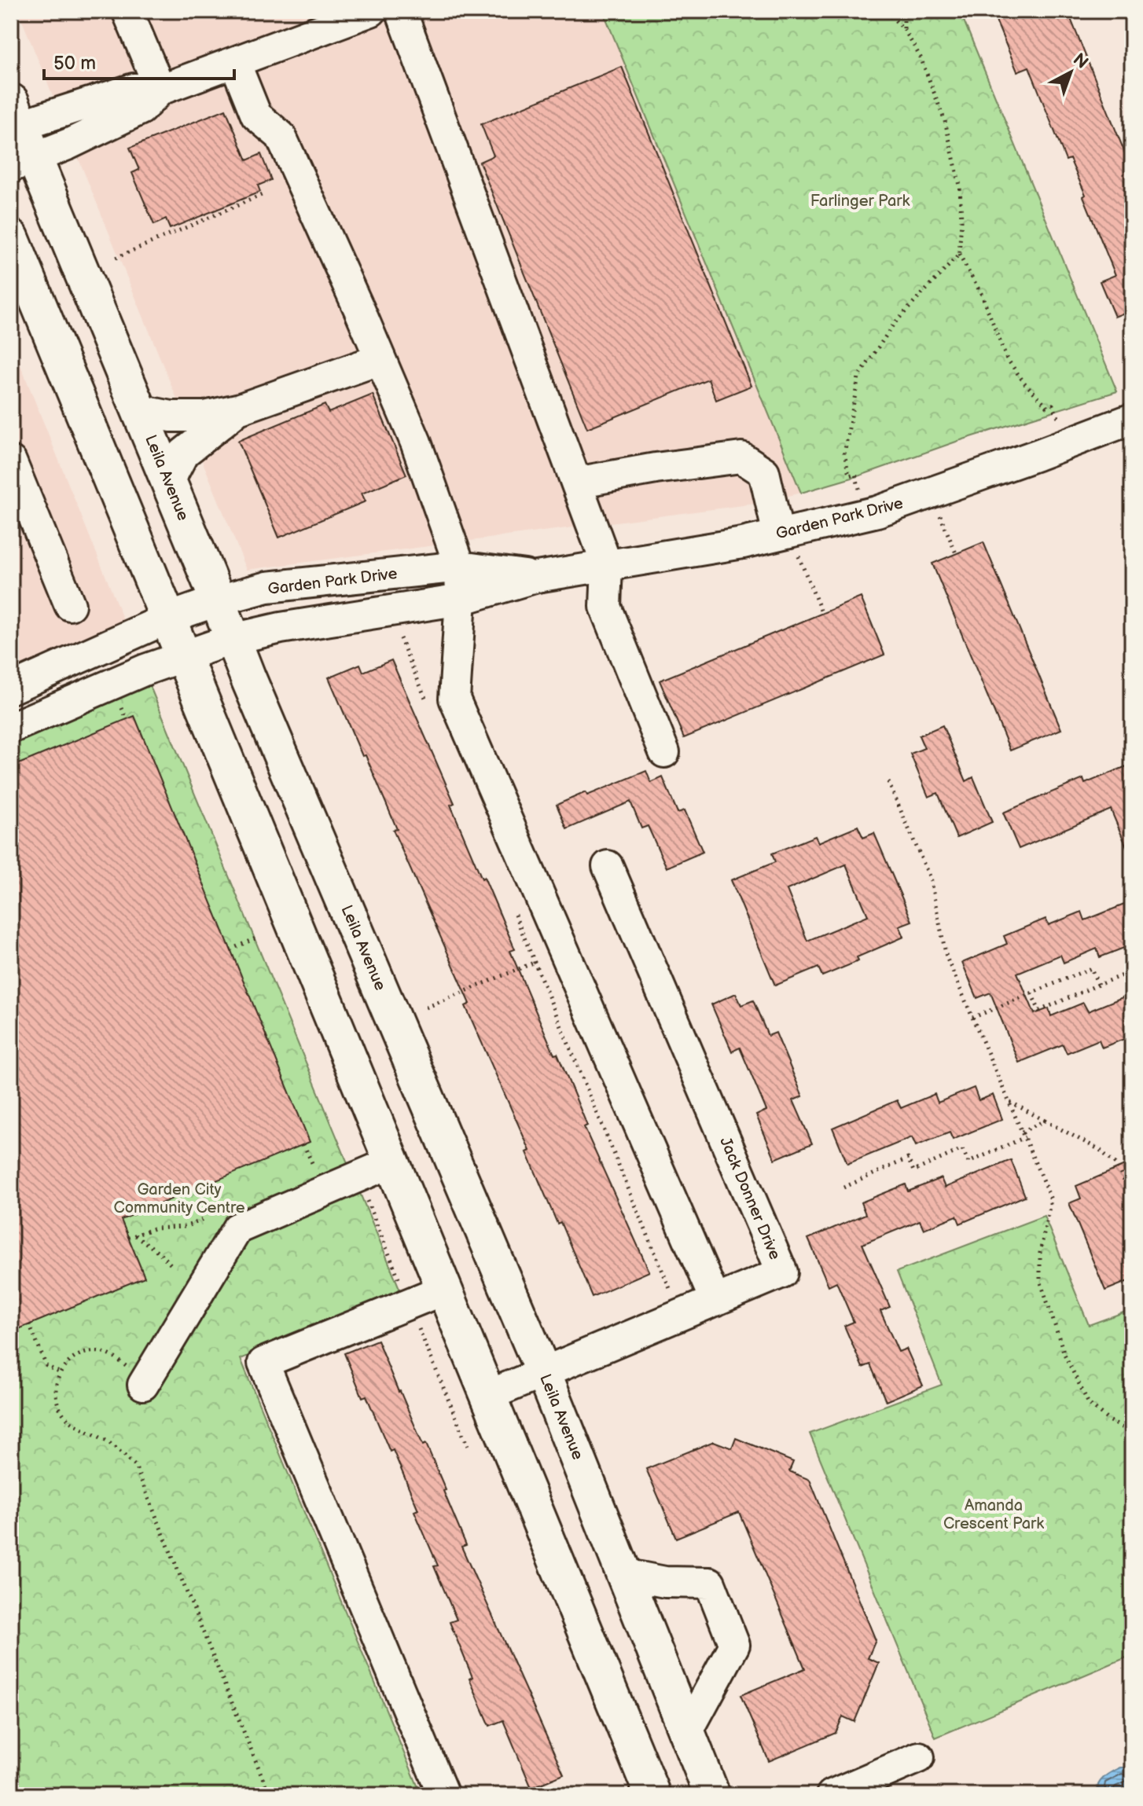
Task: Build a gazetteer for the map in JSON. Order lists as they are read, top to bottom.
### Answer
{
  "streets": {
    "main road": ["Leila Avenue"],
    "street": ["Garden Park Drive", "Jack Donner Drive"]
  },
  "crossings": [
    ["Leila Avenue", "Garden Park Drive"],
    ["Leila Avenue", "Jack Donner Drive"]
  ],
  "parks": ["Farlinger Park", "Garden City Community Centre", "Amanda Crescent Park"],
  "scale_bar": "50 m",
  "north": "top right"
}
